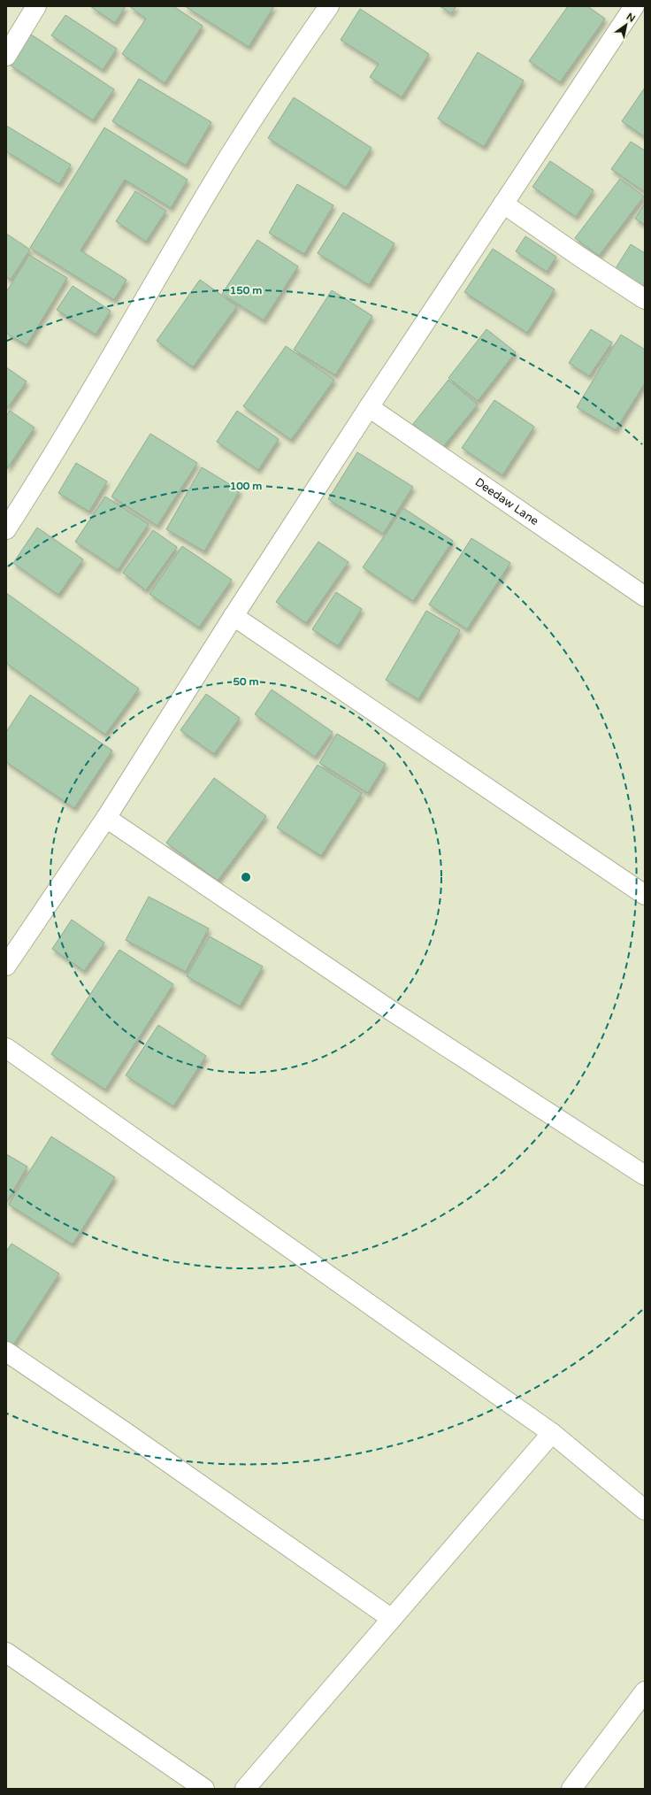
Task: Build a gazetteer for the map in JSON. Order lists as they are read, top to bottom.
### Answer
{
  "streets": {
    "street": ["Deedaw Lane"]
  },
  "north": "top right",
  "rings": ["150 m", "100 m", "50 m"]
}
